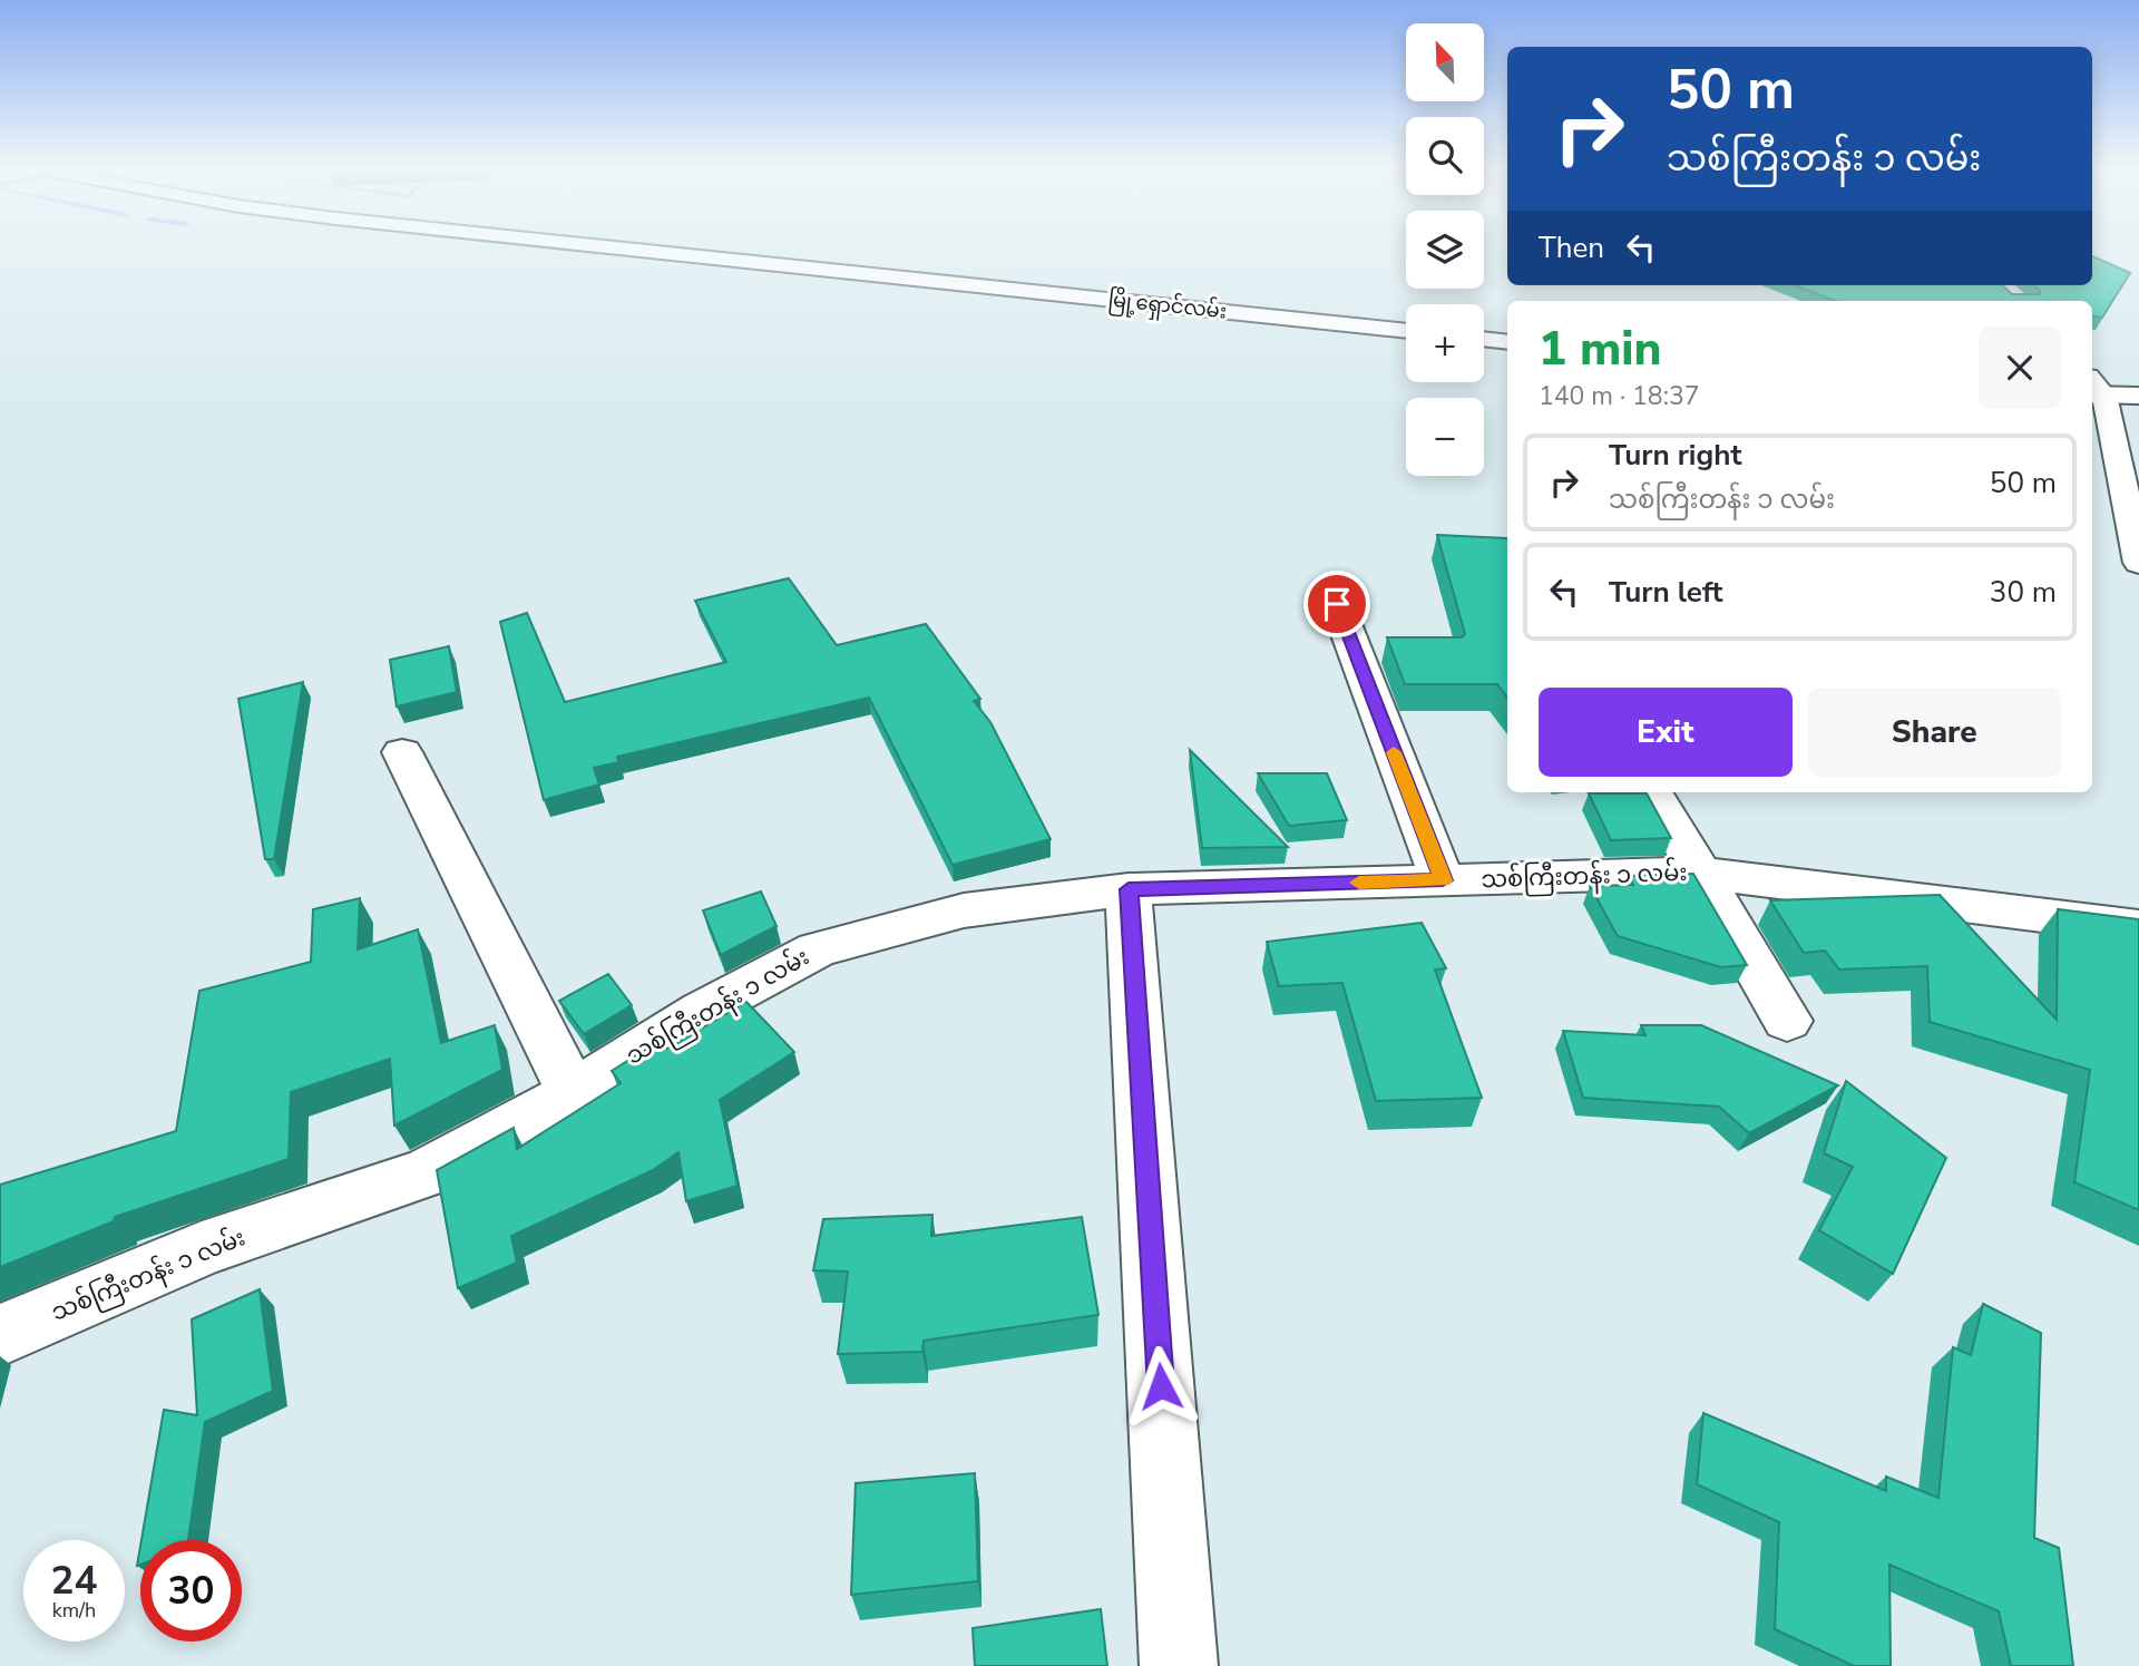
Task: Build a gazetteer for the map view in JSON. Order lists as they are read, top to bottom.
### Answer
{
  "streets": {
    "street": ["မြို့ရှောင်လမ်း", "သစ်ကြီးတန်း ၁ လမ်း"]
  },
  "north": "top left",
  "page": {
    "map_buttons": ["+", "−"],
    "turn": ["50 m", "သစ်ကြီးတန်း ၁ လမ်း"],
    "then": "Then",
    "heading": ["1 min", "140 m · 18:37"],
    "list": [
      {
        "name": "Turn right",
        "note": "သစ်ကြီးတန်း ၁ လမ်း",
        "value": "50 m"
      },
      {
        "name": "Turn left",
        "value": "30 m"
      }
    ],
    "buttons": ["Exit", "Share"],
    "speed": "24 km/h",
    "limit": "30"
  }
}
